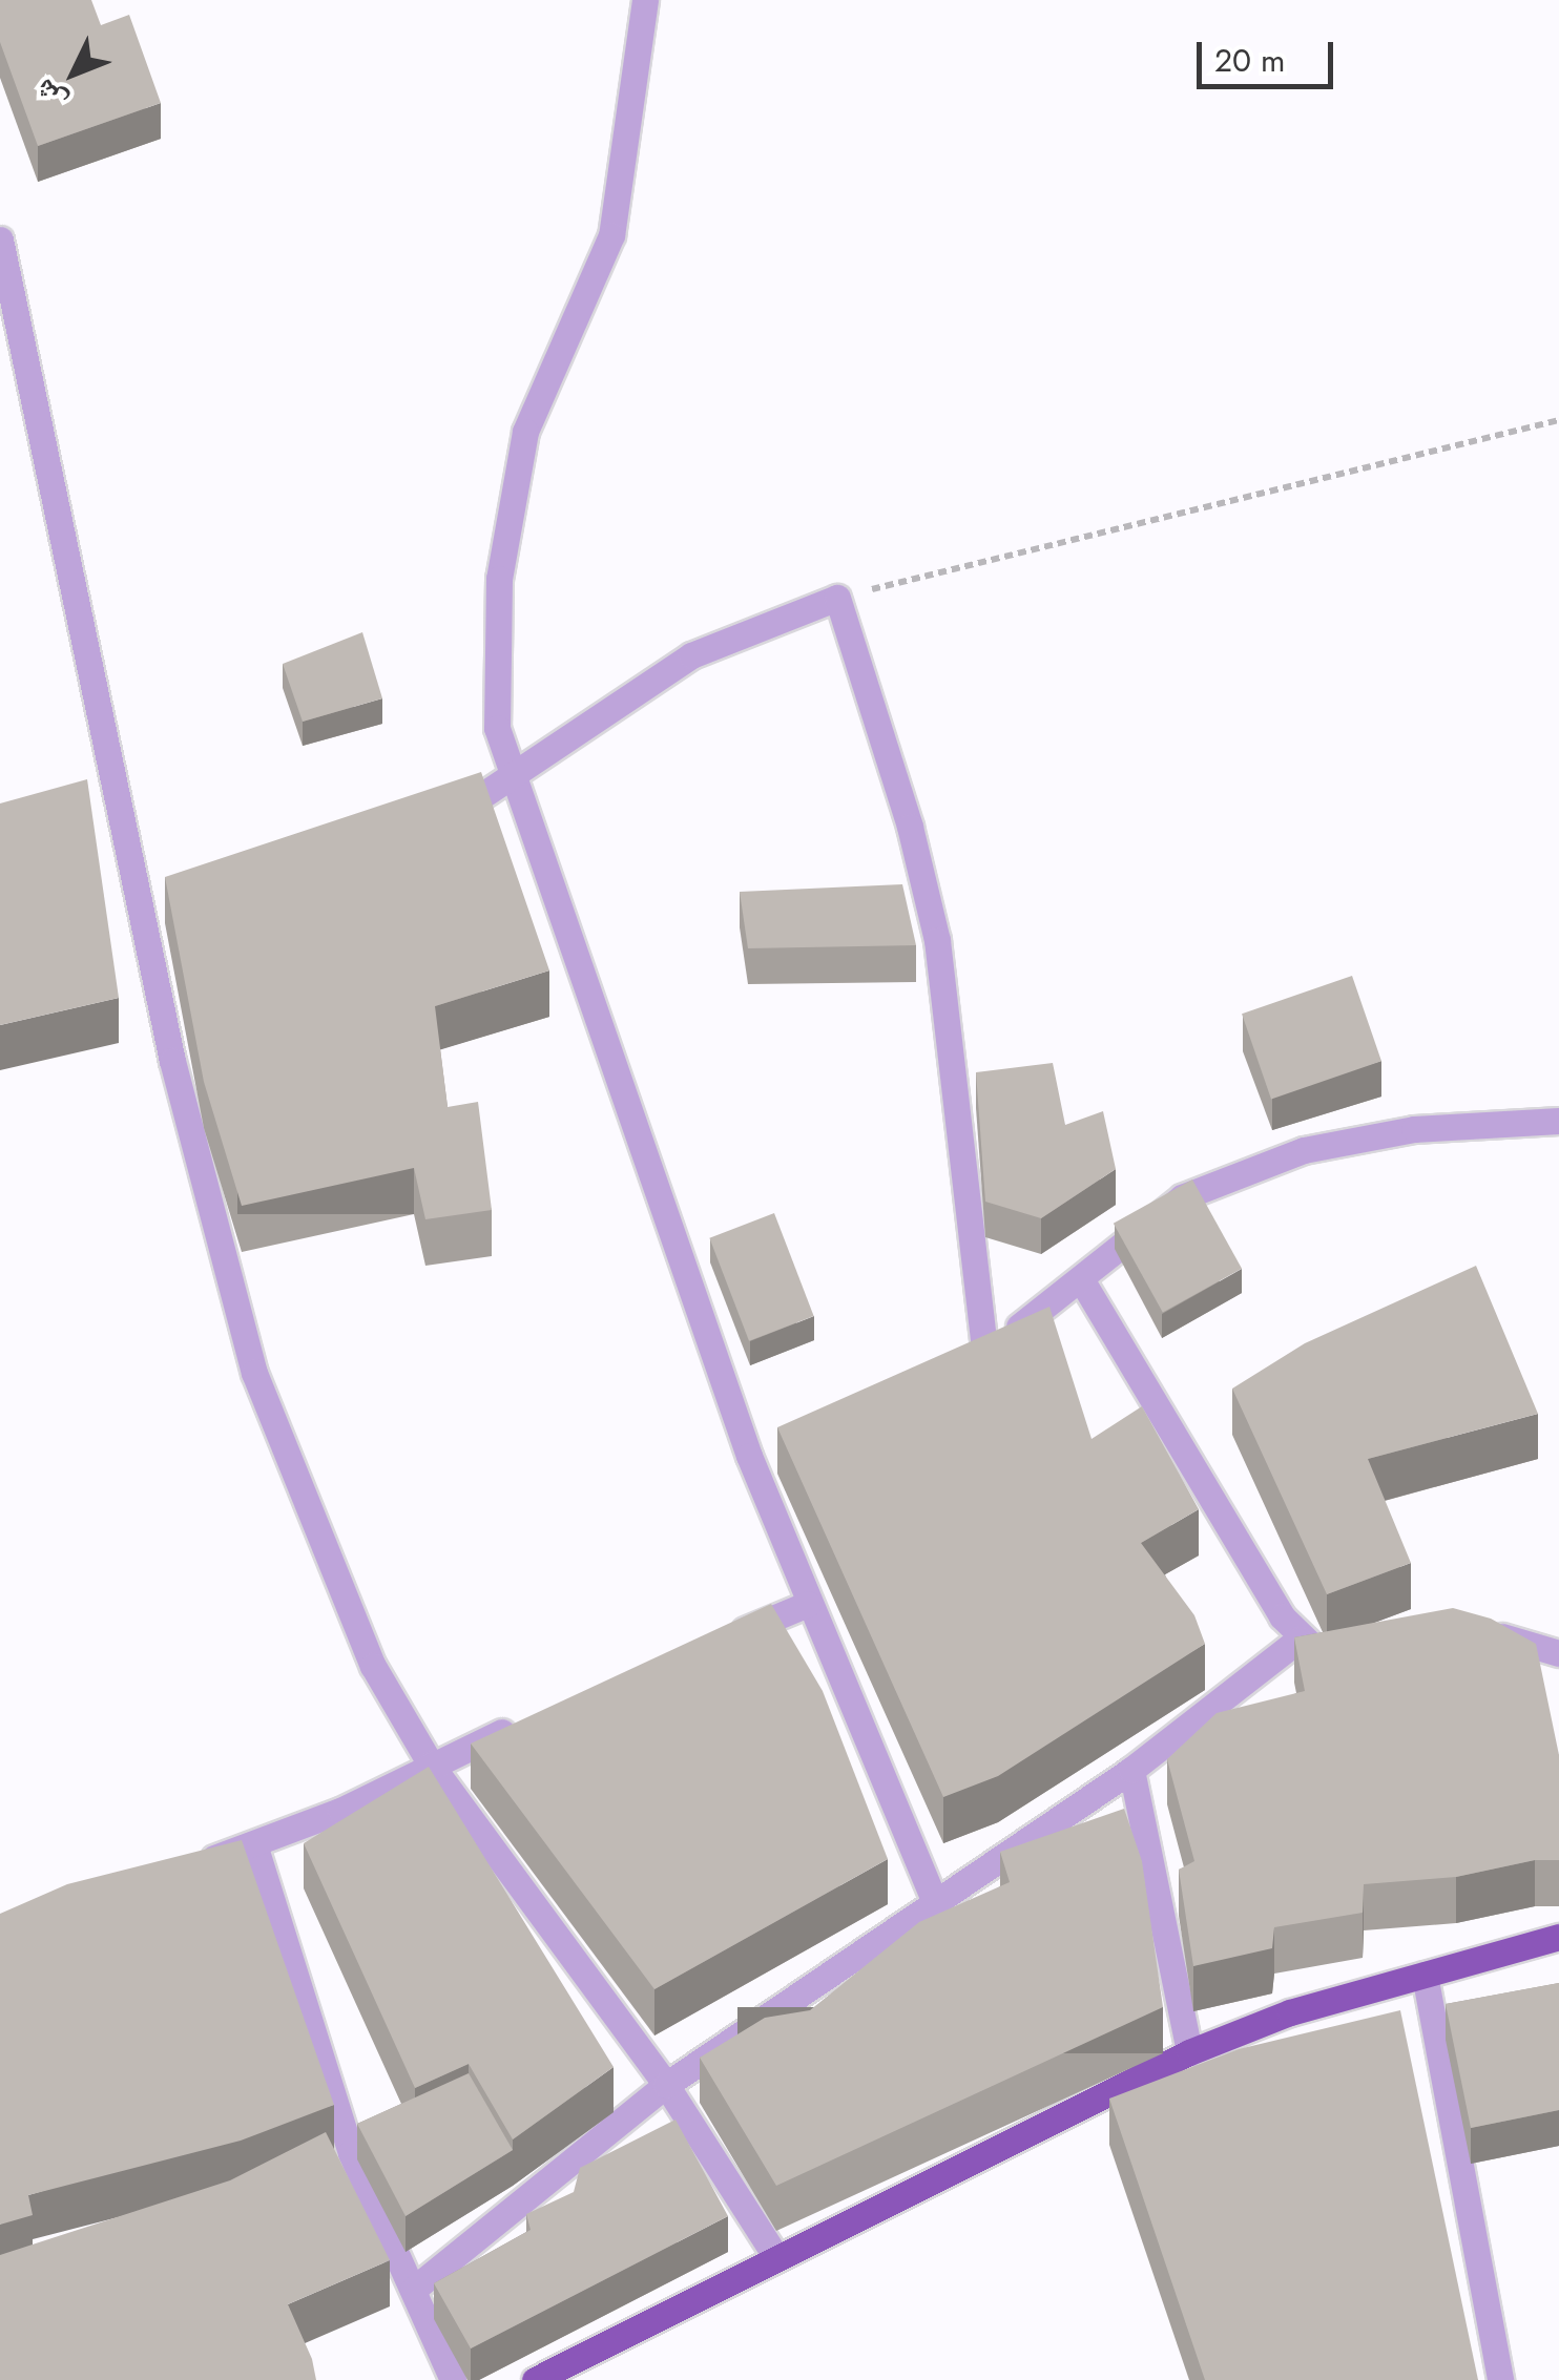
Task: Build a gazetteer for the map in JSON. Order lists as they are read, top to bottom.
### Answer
{
  "scale_bar": "20 m",
  "north": "bottom left"
}
